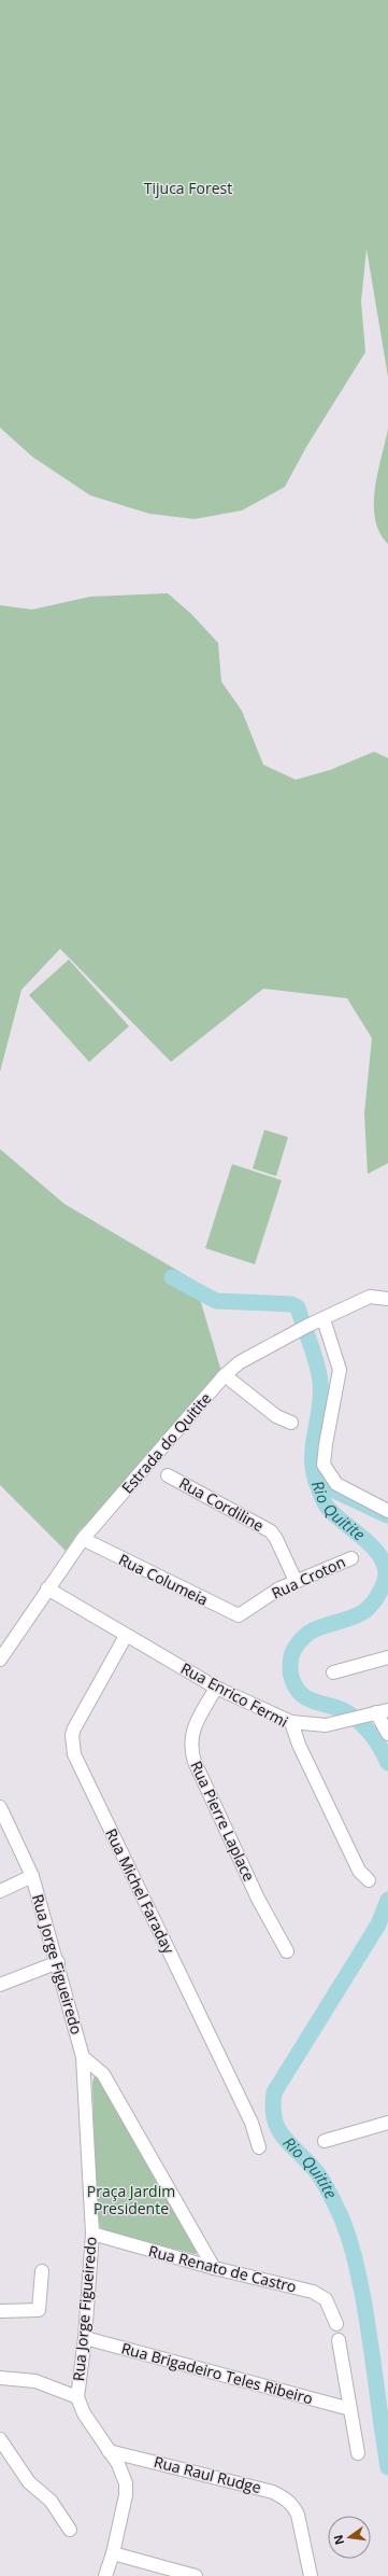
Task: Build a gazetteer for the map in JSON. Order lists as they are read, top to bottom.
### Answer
{
  "streets": {
    "street": [
      "Estrada do Quitite",
      "Rua Cordiline",
      "Rua Croton",
      "Rua Columeia",
      "Rua Enrico Fermi",
      "Rua Pierre Laplace",
      "Rua Michel Faraday",
      "Rua Jorge Figueiredo",
      "Rua Renato de Castro",
      "Rua Brigadeiro Teles Ribeiro",
      "Rua Raul Rudge"
    ]
  },
  "crossings": [
    ["Estrada do Quitite", "Rua Columeia"],
    ["Estrada do Quitite", "Rua Enrico Fermi"],
    ["Rua Cordiline", "Rua Croton"],
    ["Rua Croton", "Rua Columeia"],
    ["Rua Enrico Fermi", "Rua Pierre Laplace"],
    ["Rua Enrico Fermi", "Rua Michel Faraday"],
    ["Rua Jorge Figueiredo", "Rua Renato de Castro"],
    ["Rua Jorge Figueiredo", "Rua Brigadeiro Teles Ribeiro"],
    ["Rua Jorge Figueiredo", "Rua Raul Rudge"]
  ],
  "water": ["Rio Quitite"],
  "parks": ["Tijuca Forest", "Praça Jardim Presidente"],
  "north": "left"
}
